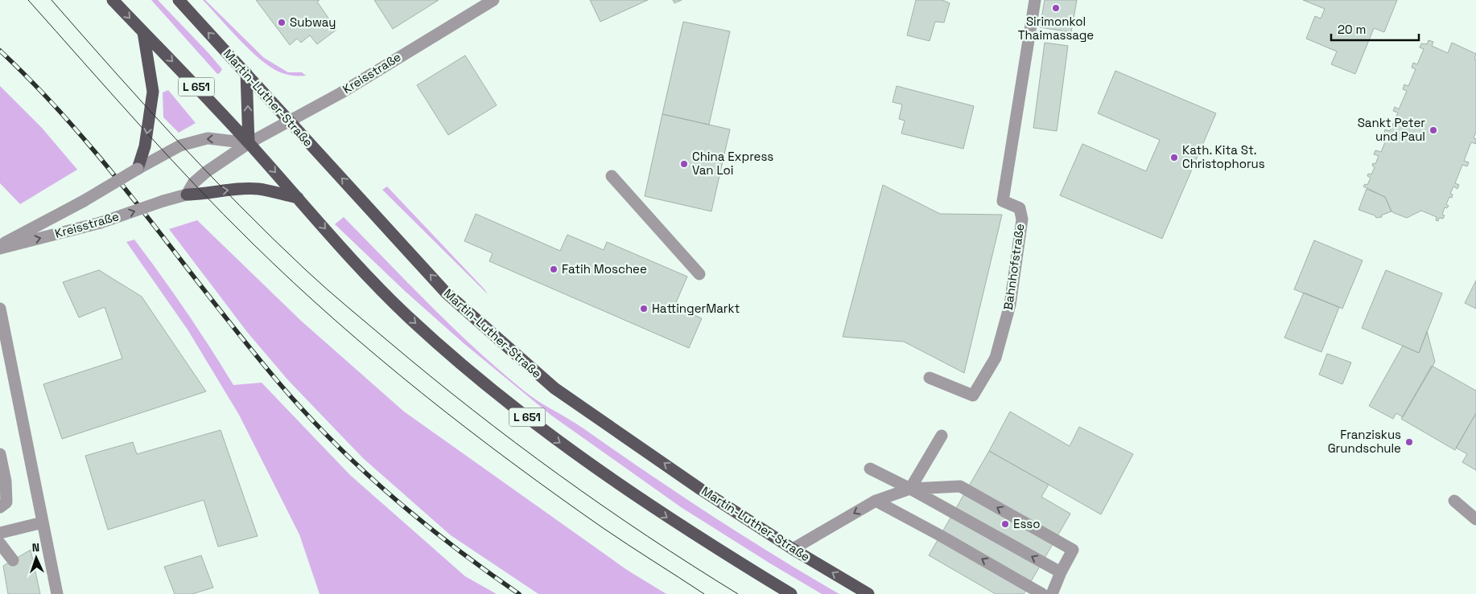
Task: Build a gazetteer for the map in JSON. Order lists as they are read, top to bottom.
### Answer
{
  "streets": {
    "main road": ["L 651", "Martin-Luther-Straße"],
    "street": ["Kreisstraße", "Bahnhofstraße"]
  },
  "crossings": [
    ["Kreisstraße", "L 651"],
    ["Kreisstraße", "Martin-Luther-Straße"]
  ],
  "places": [
    "Sirimonkol Thaimassage",
    "Subway",
    "Sankt Peter und Paul",
    "Kath. Kita St. Christophorus",
    "China Express Van Loi",
    "Fatih Moschee",
    "HattingerMarkt",
    "Franziskus Grundschule",
    "Esso"
  ],
  "scale_bar": "20 m",
  "north": "top"
}
